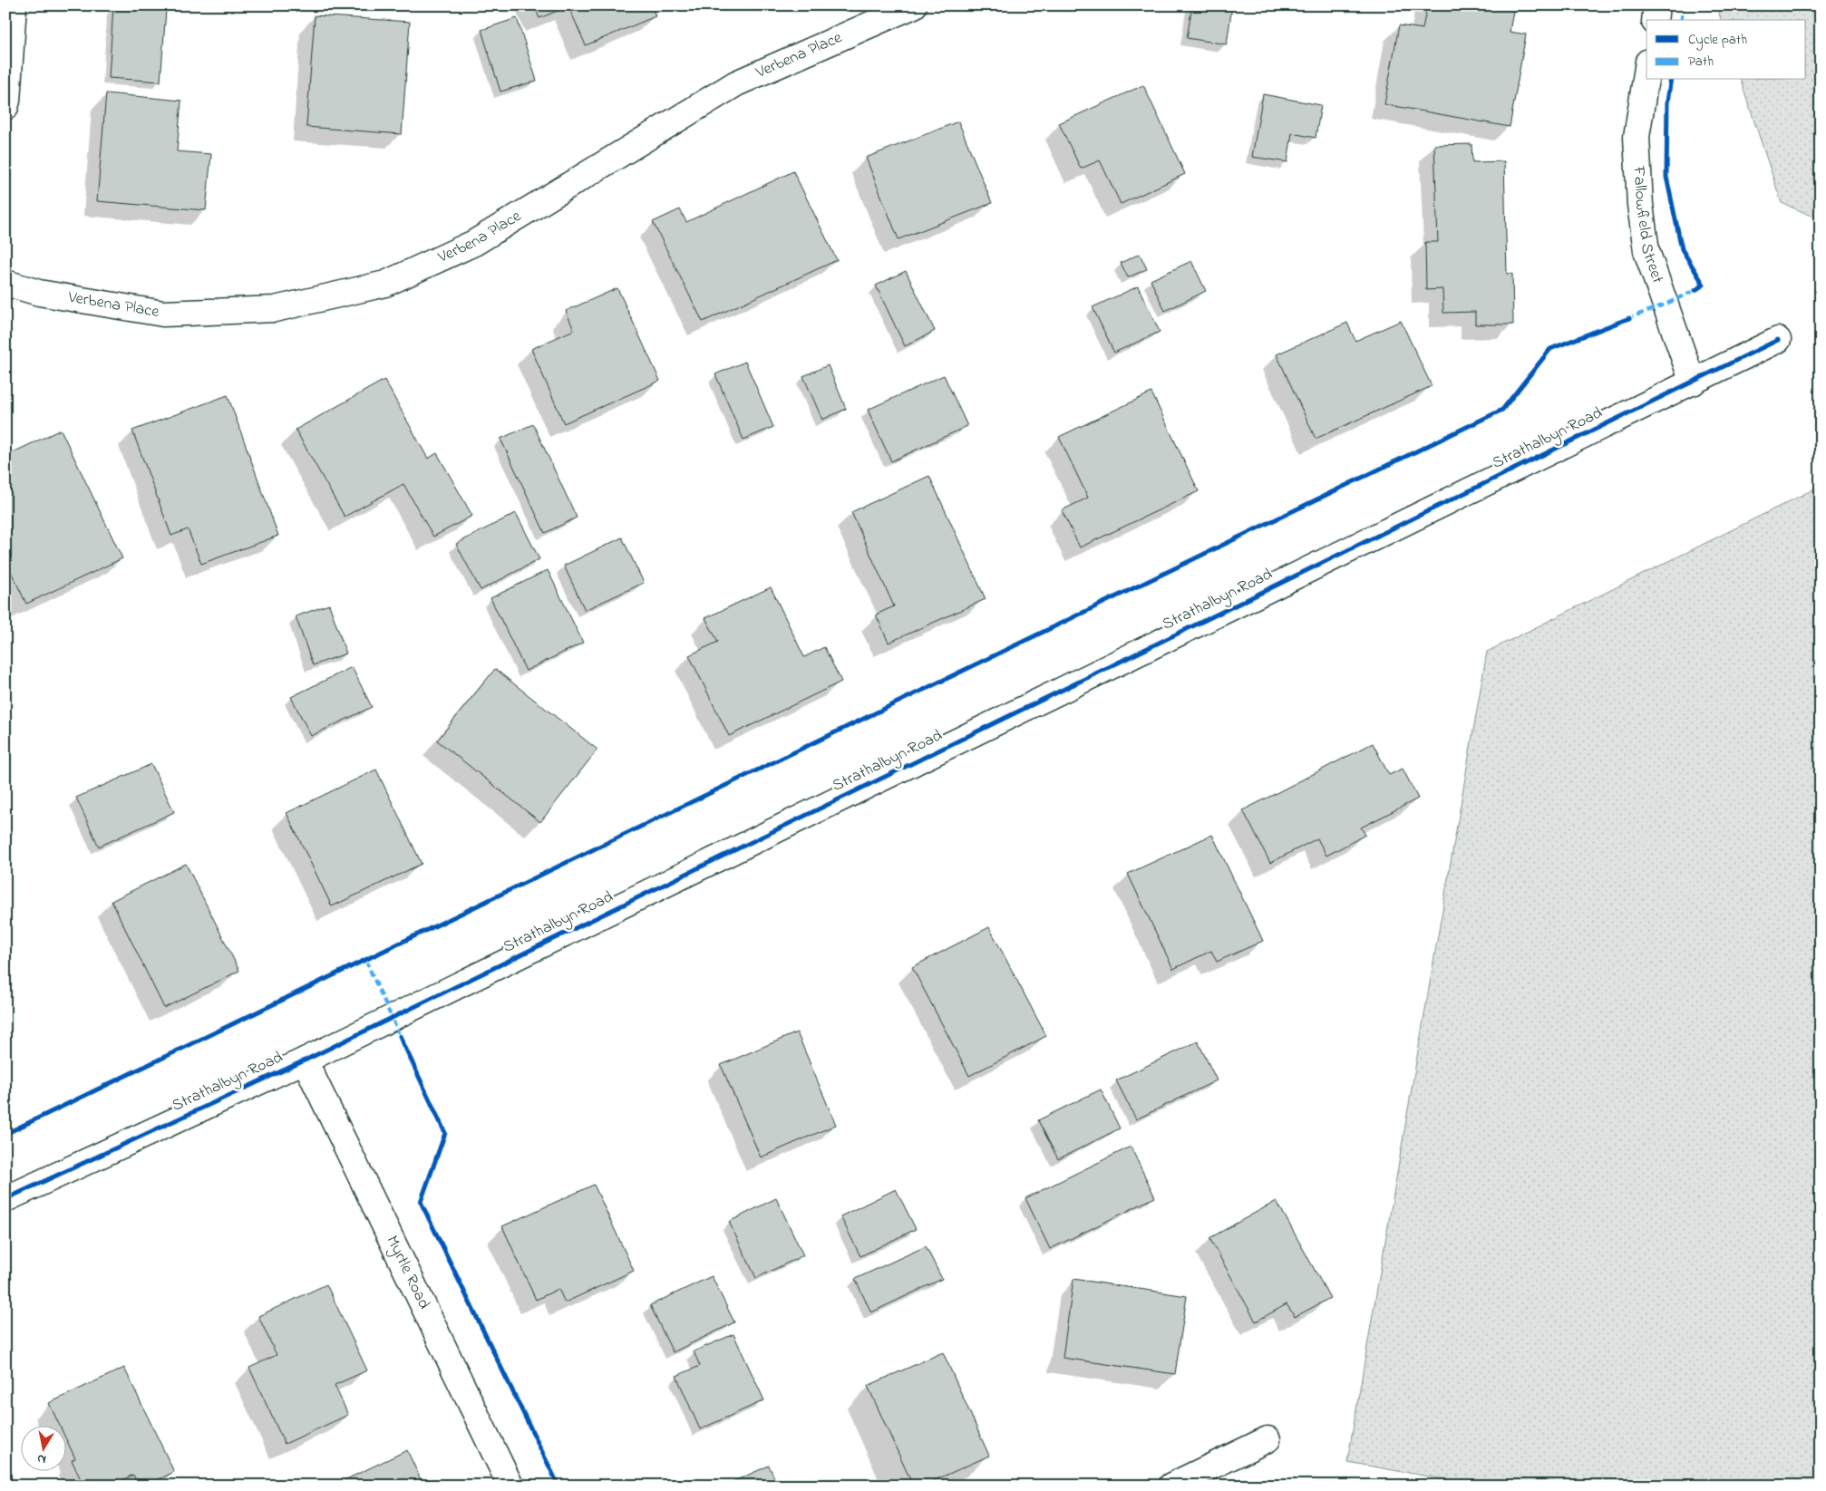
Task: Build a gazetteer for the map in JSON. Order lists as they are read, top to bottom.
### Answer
{
  "streets": {
    "street": [
      "Verbena Place",
      "Fallowfield Street",
      "Strathalbyn Road",
      "Myrtle Road"
    ]
  },
  "crossings": [
    ["Fallowfield Street", "Strathalbyn Road"],
    ["Strathalbyn Road", "Myrtle Road"]
  ],
  "legend": ["Cycle path", "Path"],
  "north": "bottom"
}
